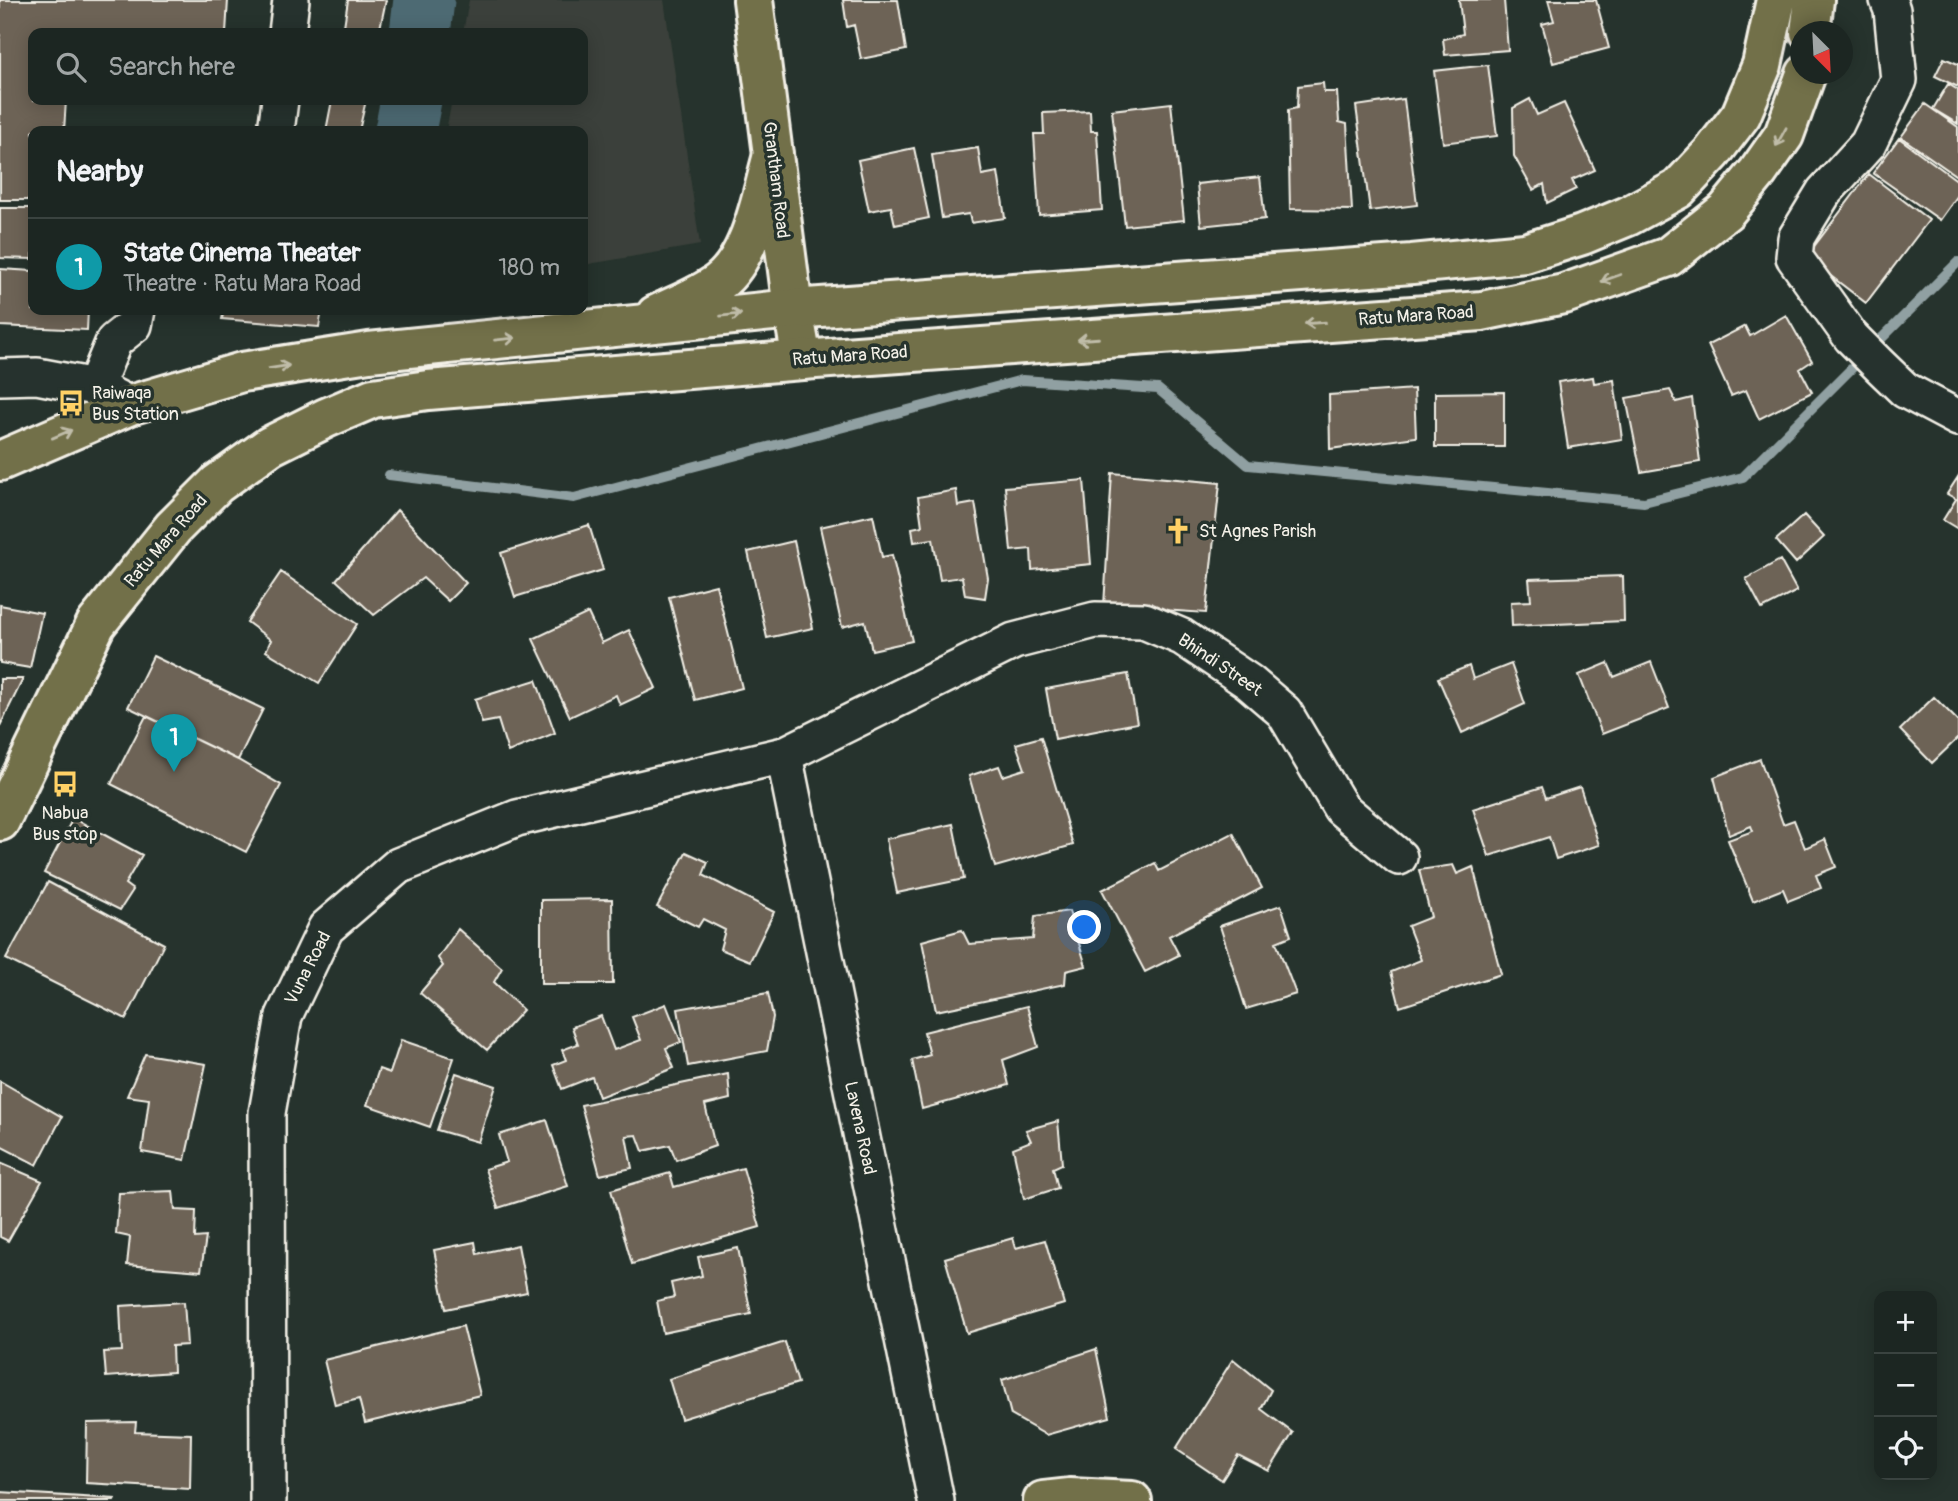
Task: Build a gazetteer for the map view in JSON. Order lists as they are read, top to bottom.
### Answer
{
  "streets": {
    "main road": ["Grantham Road", "Ratu Mara Road"],
    "street": ["Bhindi Street", "Vuna Road", "Lavena Road"]
  },
  "crossings": [
    ["Grantham Road", "Ratu Mara Road"],
    ["Bhindi Street", "Vuna Road"],
    ["Bhindi Street", "Lavena Road"],
    ["Vuna Road", "Lavena Road"]
  ],
  "places": {
    "bus stop": ["Raiwaqa Bus Station", "Nabua Bus stop"],
    "church": ["St Agnes Parish"]
  },
  "north": "bottom right",
  "page": {
    "search": "Search here",
    "heading": "Nearby",
    "list": [
      {
        "mark": "1",
        "name": "State Cinema Theater",
        "note": "Theatre · Ratu Mara Road",
        "value": "180 m"
      }
    ],
    "pins": "1",
    "map_buttons": ["+", "−"]
  }
}
